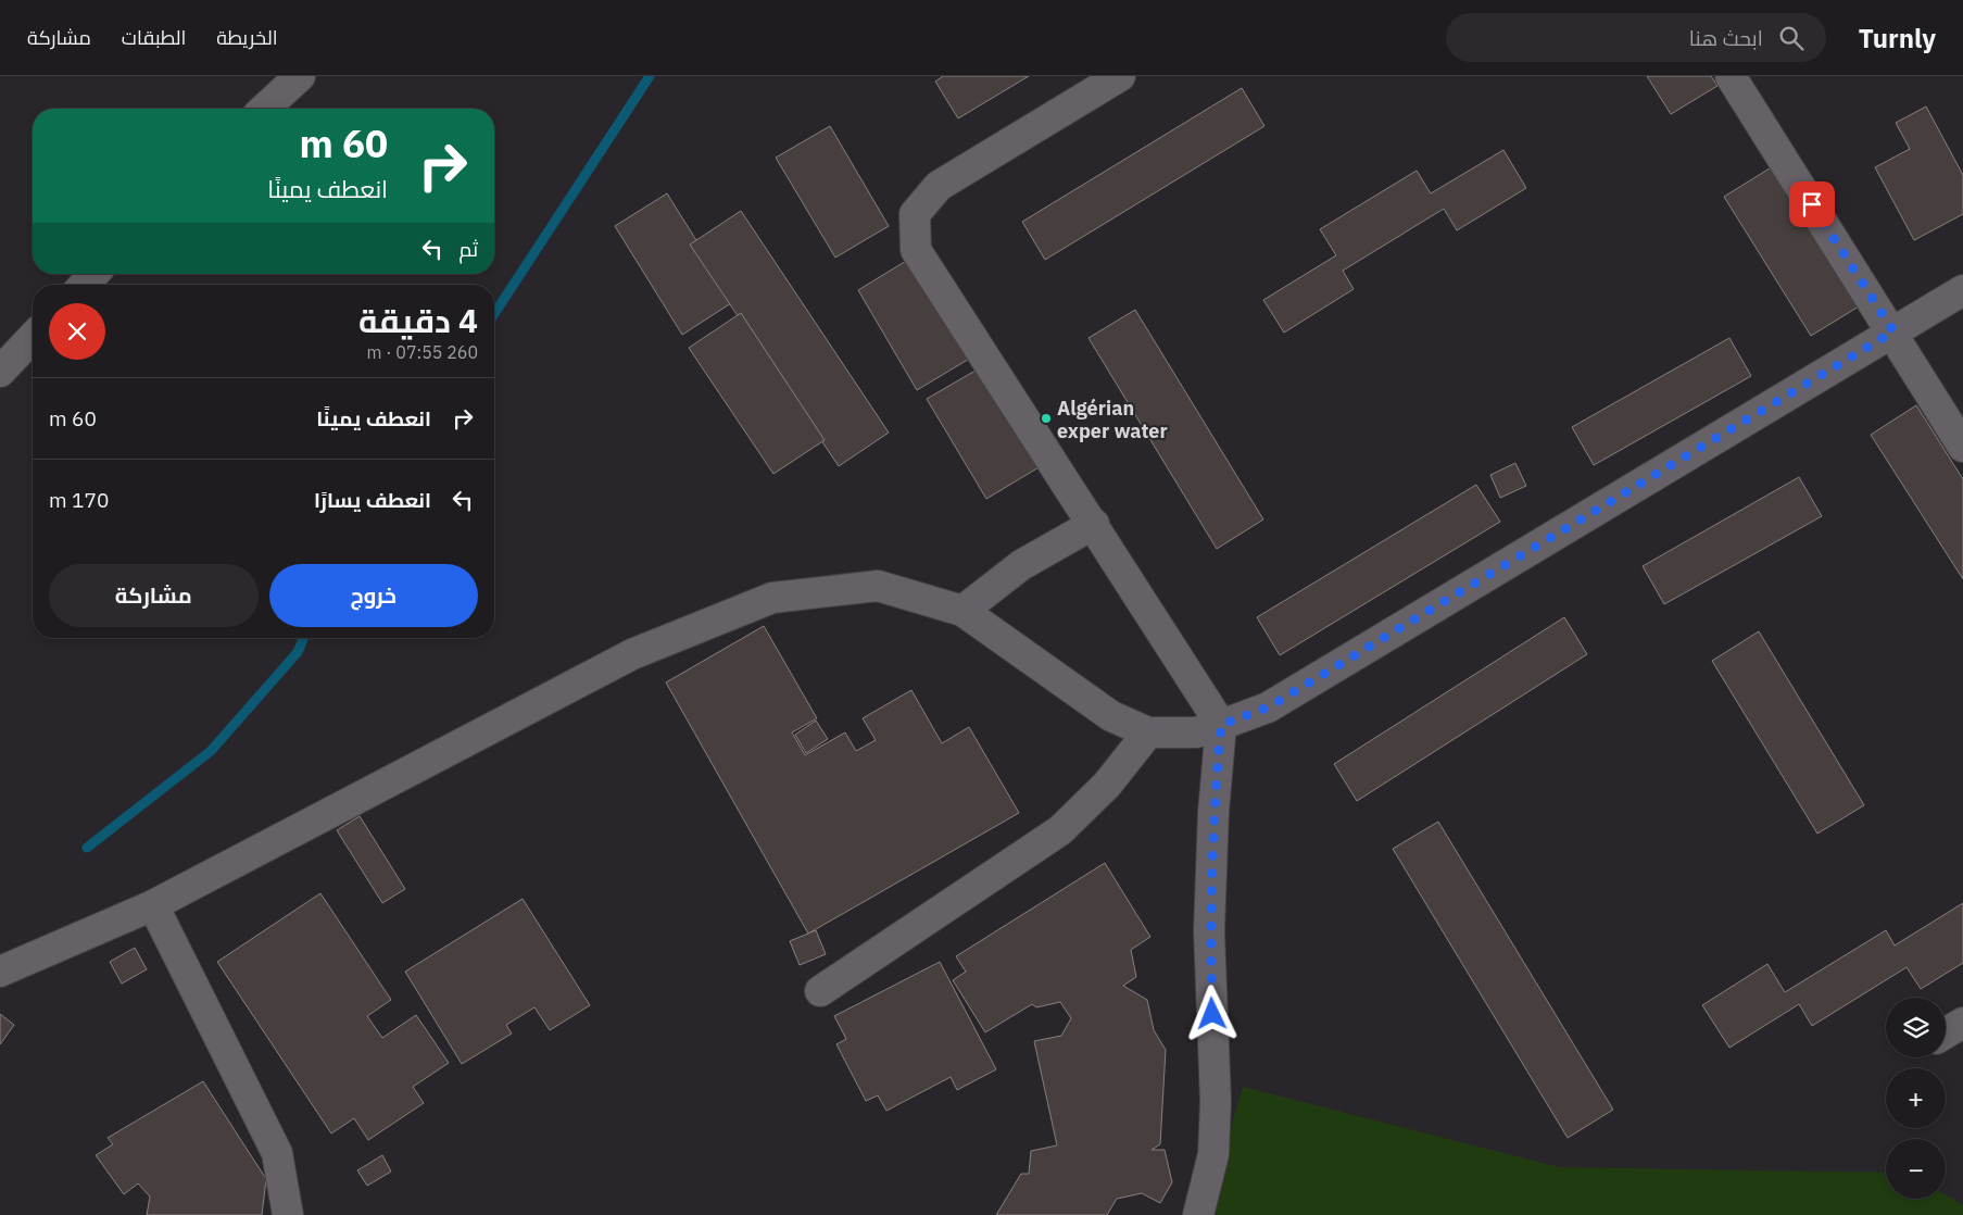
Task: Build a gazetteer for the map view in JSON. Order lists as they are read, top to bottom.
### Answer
{
  "places": ["Algérian exper water"],
  "page": {
    "header": "Turnly",
    "search": "ابحث هنا",
    "nav": ["الخريطة", "الطبقات", "مشاركة"],
    "turn": ["60 m", "انعطف يمينًا"],
    "then": "ثم",
    "heading": ["4 دقيقة", "260 m · 07:55"],
    "list": [
      {
        "name": "انعطف يمينًا",
        "value": "60 m"
      },
      {
        "name": "انعطف يسارًا",
        "value": "170 m"
      }
    ],
    "buttons": ["خروج", "مشاركة"],
    "map_buttons": ["+", "−"]
  }
}
